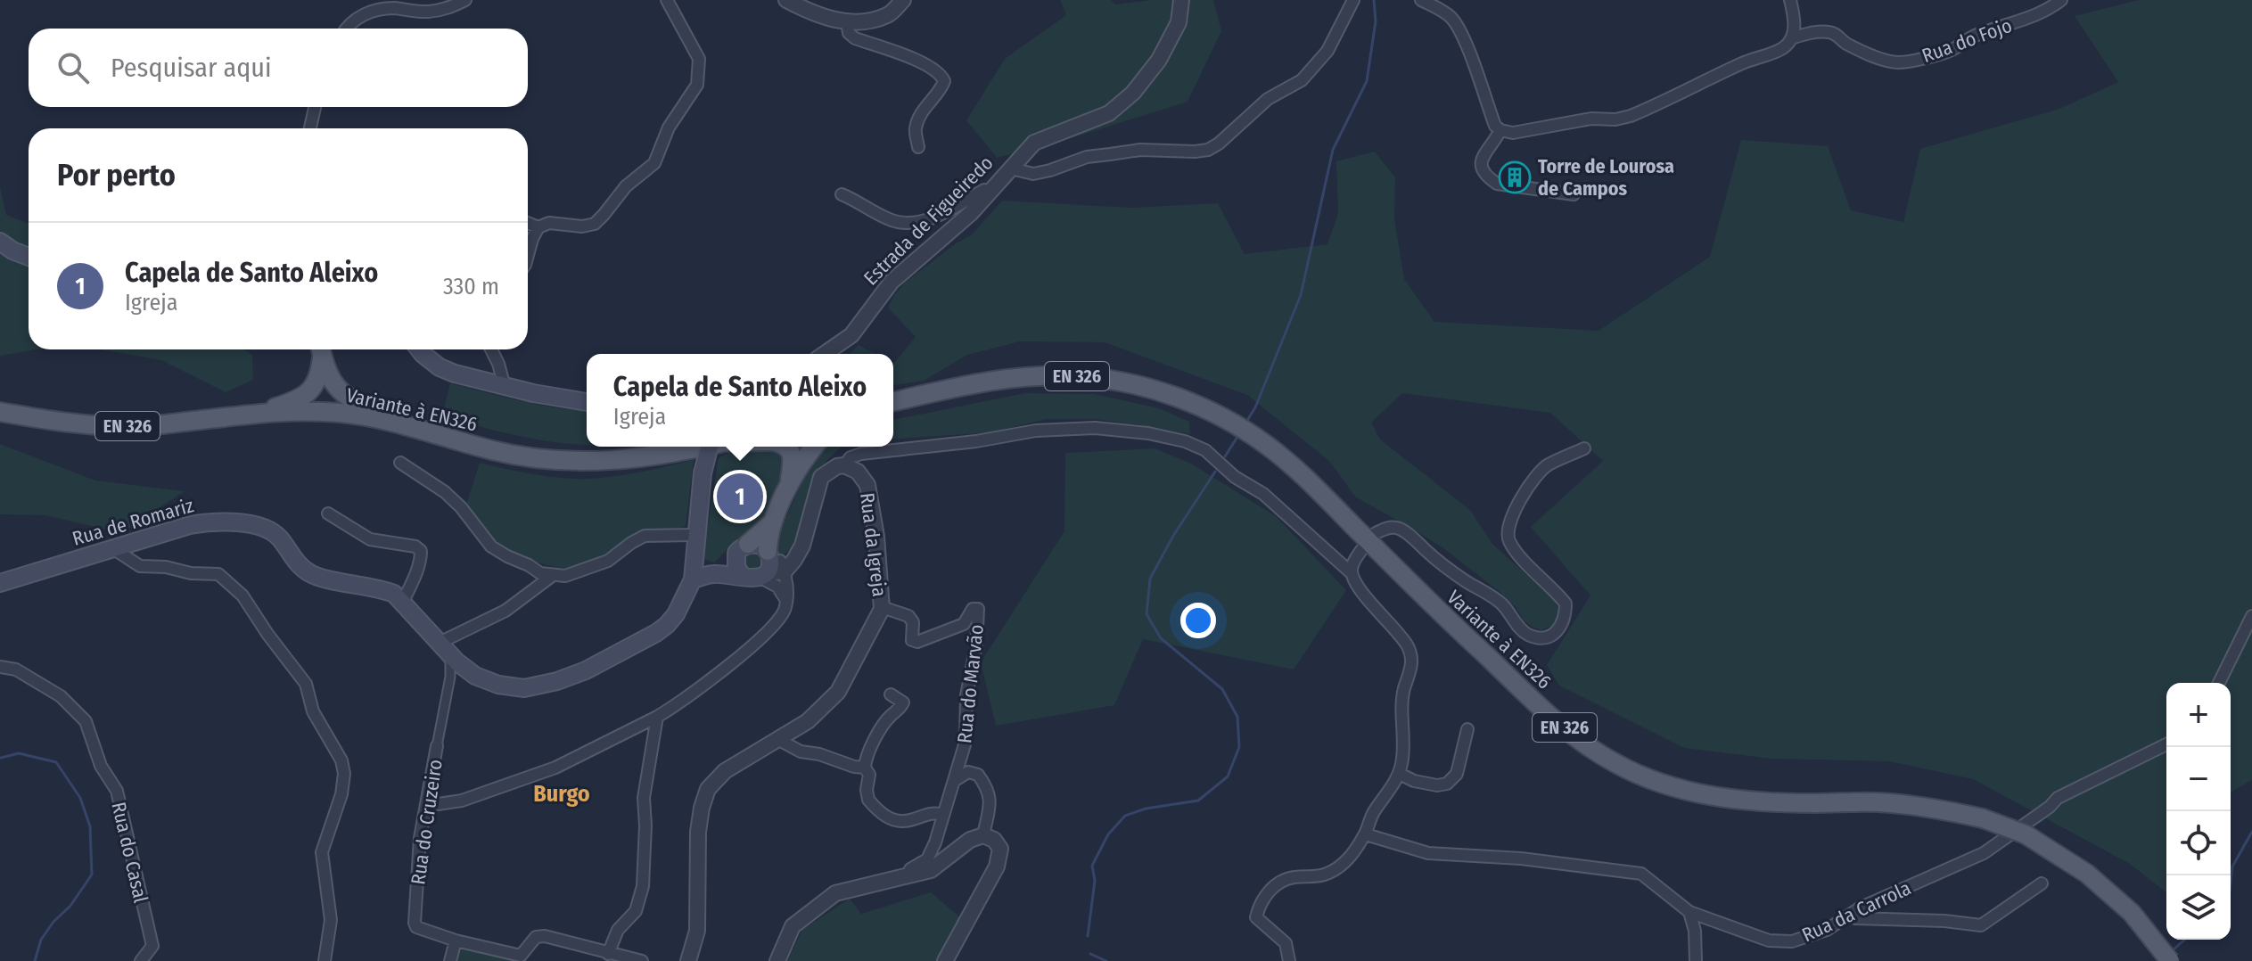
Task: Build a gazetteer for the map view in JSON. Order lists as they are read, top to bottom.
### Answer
{
  "streets": {
    "main road": ["EN 326", "Variante à EN326", "Rua de Romariz"],
    "street": [
      "Rua do Fojo",
      "Estrada de Figueiredo",
      "Rua da Igreja",
      "Rua do Marvão",
      "Rua do Cruzeiro",
      "Rua do Casal",
      "Rua da Carrola"
    ]
  },
  "crossings": [
    ["Rua de Romariz", "Rua do Cruzeiro"],
    ["Rua da Igreja", "Rua do Marvão"]
  ],
  "districts": ["Burgo"],
  "places": {
    "building": ["Torre de Lourosa de Campos"]
  },
  "page": {
    "search": "Pesquisar aqui",
    "heading": "Por perto",
    "list": [
      {
        "mark": "1",
        "name": "Capela de Santo Aleixo",
        "note": "Igreja",
        "value": "330 m"
      }
    ],
    "popup": ["Capela de Santo Aleixo", "Igreja"],
    "pins": "1",
    "map_buttons": ["+", "−"]
  }
}
